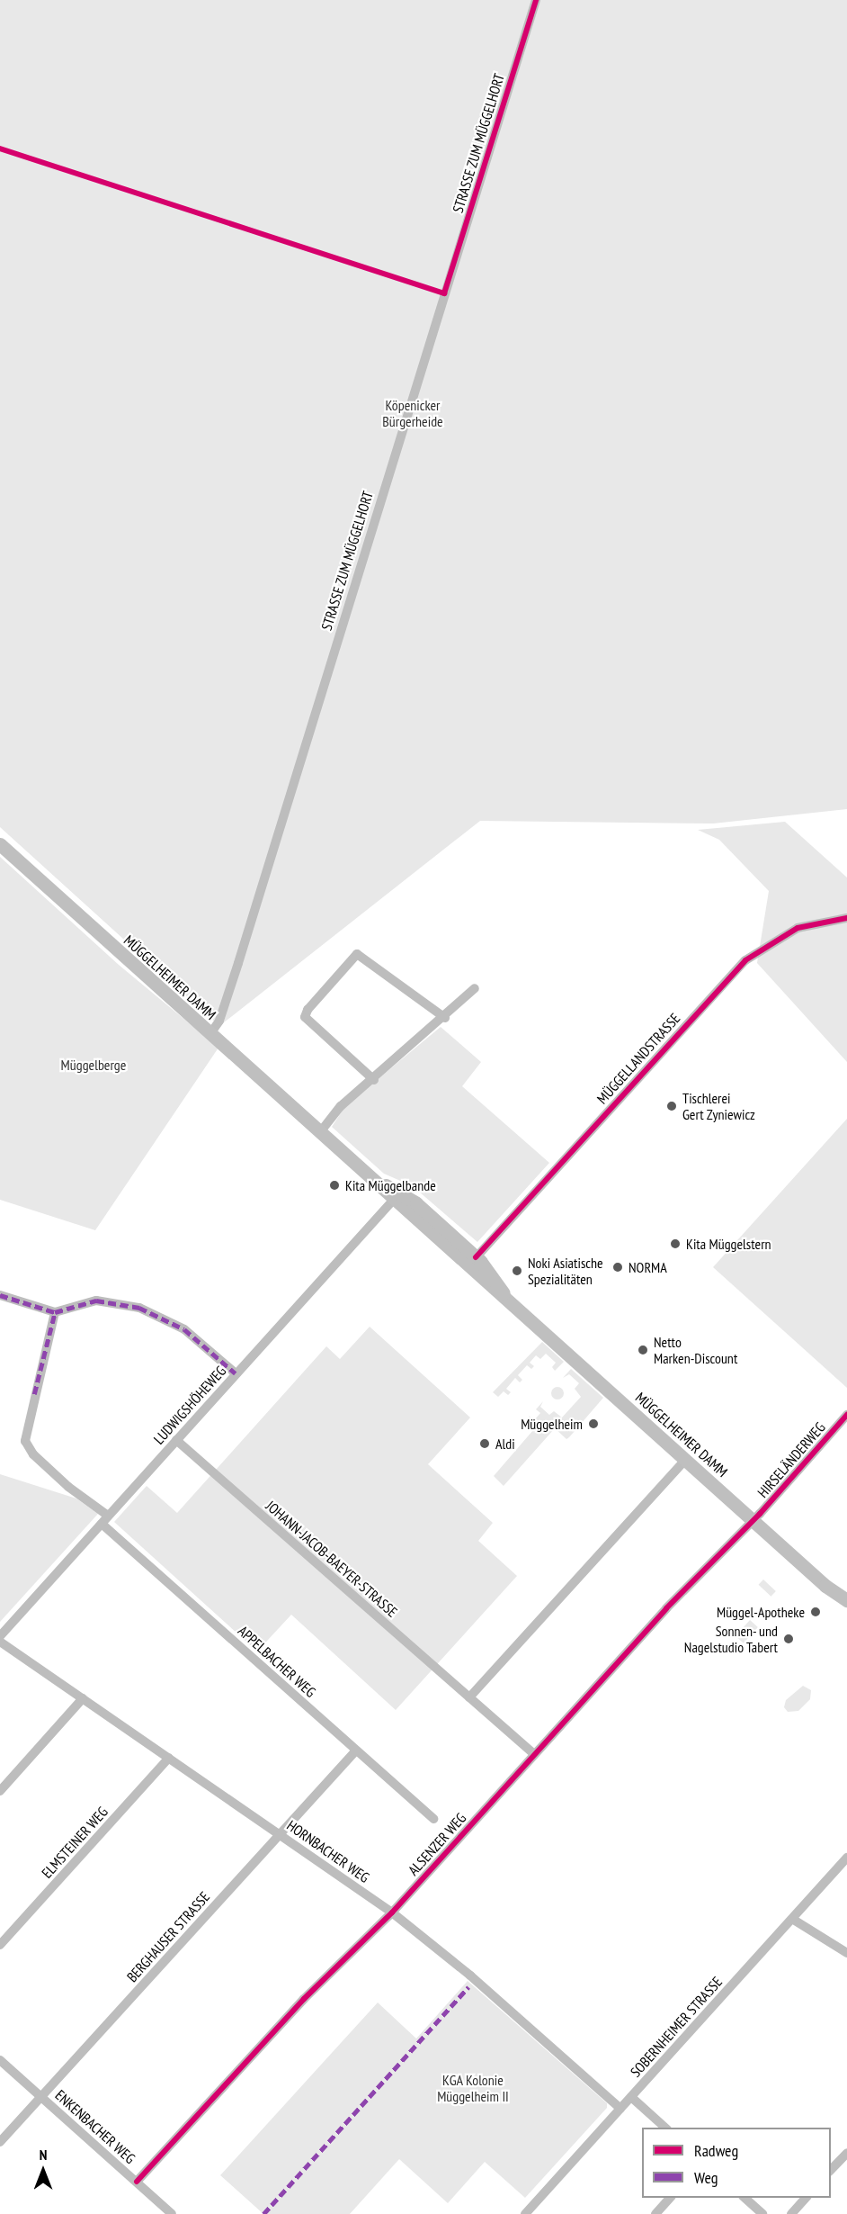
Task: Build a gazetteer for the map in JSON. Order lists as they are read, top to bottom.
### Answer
{
  "streets": {
    "main road": ["MÜGGELHEIMER DAMM"],
    "street": [
      "STRASSE ZUM MÜGGELHORT",
      "MÜGGELLANDSTRASSE",
      "LUDWIGSHÖHEWEG",
      "HIRSELÄNDERWEG",
      "JOHANN-JACOB-BAEYER-STRASSE",
      "APPELBACHER WEG",
      "ELMSTEINER WEG",
      "ALSENZER WEG",
      "HORNBACHER WEG",
      "BERGHAUSER STRASSE",
      "SOBERNHEIMER STRASSE",
      "ENKENBACHER WEG"
    ]
  },
  "crossings": [
    ["STRASSE ZUM MÜGGELHORT", "MÜGGELHEIMER DAMM"],
    ["MÜGGELHEIMER DAMM", "MÜGGELLANDSTRASSE"],
    ["MÜGGELHEIMER DAMM", "LUDWIGSHÖHEWEG"],
    ["MÜGGELHEIMER DAMM", "HIRSELÄNDERWEG"],
    ["MÜGGELHEIMER DAMM", "ALSENZER WEG"],
    ["LUDWIGSHÖHEWEG", "JOHANN-JACOB-BAEYER-STRASSE"],
    ["LUDWIGSHÖHEWEG", "APPELBACHER WEG"],
    ["HIRSELÄNDERWEG", "ALSENZER WEG"],
    ["JOHANN-JACOB-BAEYER-STRASSE", "ALSENZER WEG"],
    ["APPELBACHER WEG", "BERGHAUSER STRASSE"],
    ["ELMSTEINER WEG", "HORNBACHER WEG"],
    ["ALSENZER WEG", "HORNBACHER WEG"],
    ["ALSENZER WEG", "ENKENBACHER WEG"],
    ["HORNBACHER WEG", "BERGHAUSER STRASSE"],
    ["HORNBACHER WEG", "SOBERNHEIMER STRASSE"],
    ["BERGHAUSER STRASSE", "ENKENBACHER WEG"]
  ],
  "parks": ["Köpenicker Bürgerheide", "Müggelberge", "KGA Kolonie Müggelheim II"],
  "places": [
    "Tischlerei Gert Zyniewicz",
    "Kita Müggelbande",
    "Kita Müggelstern",
    "NORMA",
    "Noki Asiatische Spezialitäten",
    "Netto Marken-Discount",
    "Müggelheim",
    "Aldi",
    "Müggel-Apotheke",
    "Sonnen- und Nagelstudio Tabert"
  ],
  "legend": ["Radweg", "Weg"],
  "north": "top"
}
